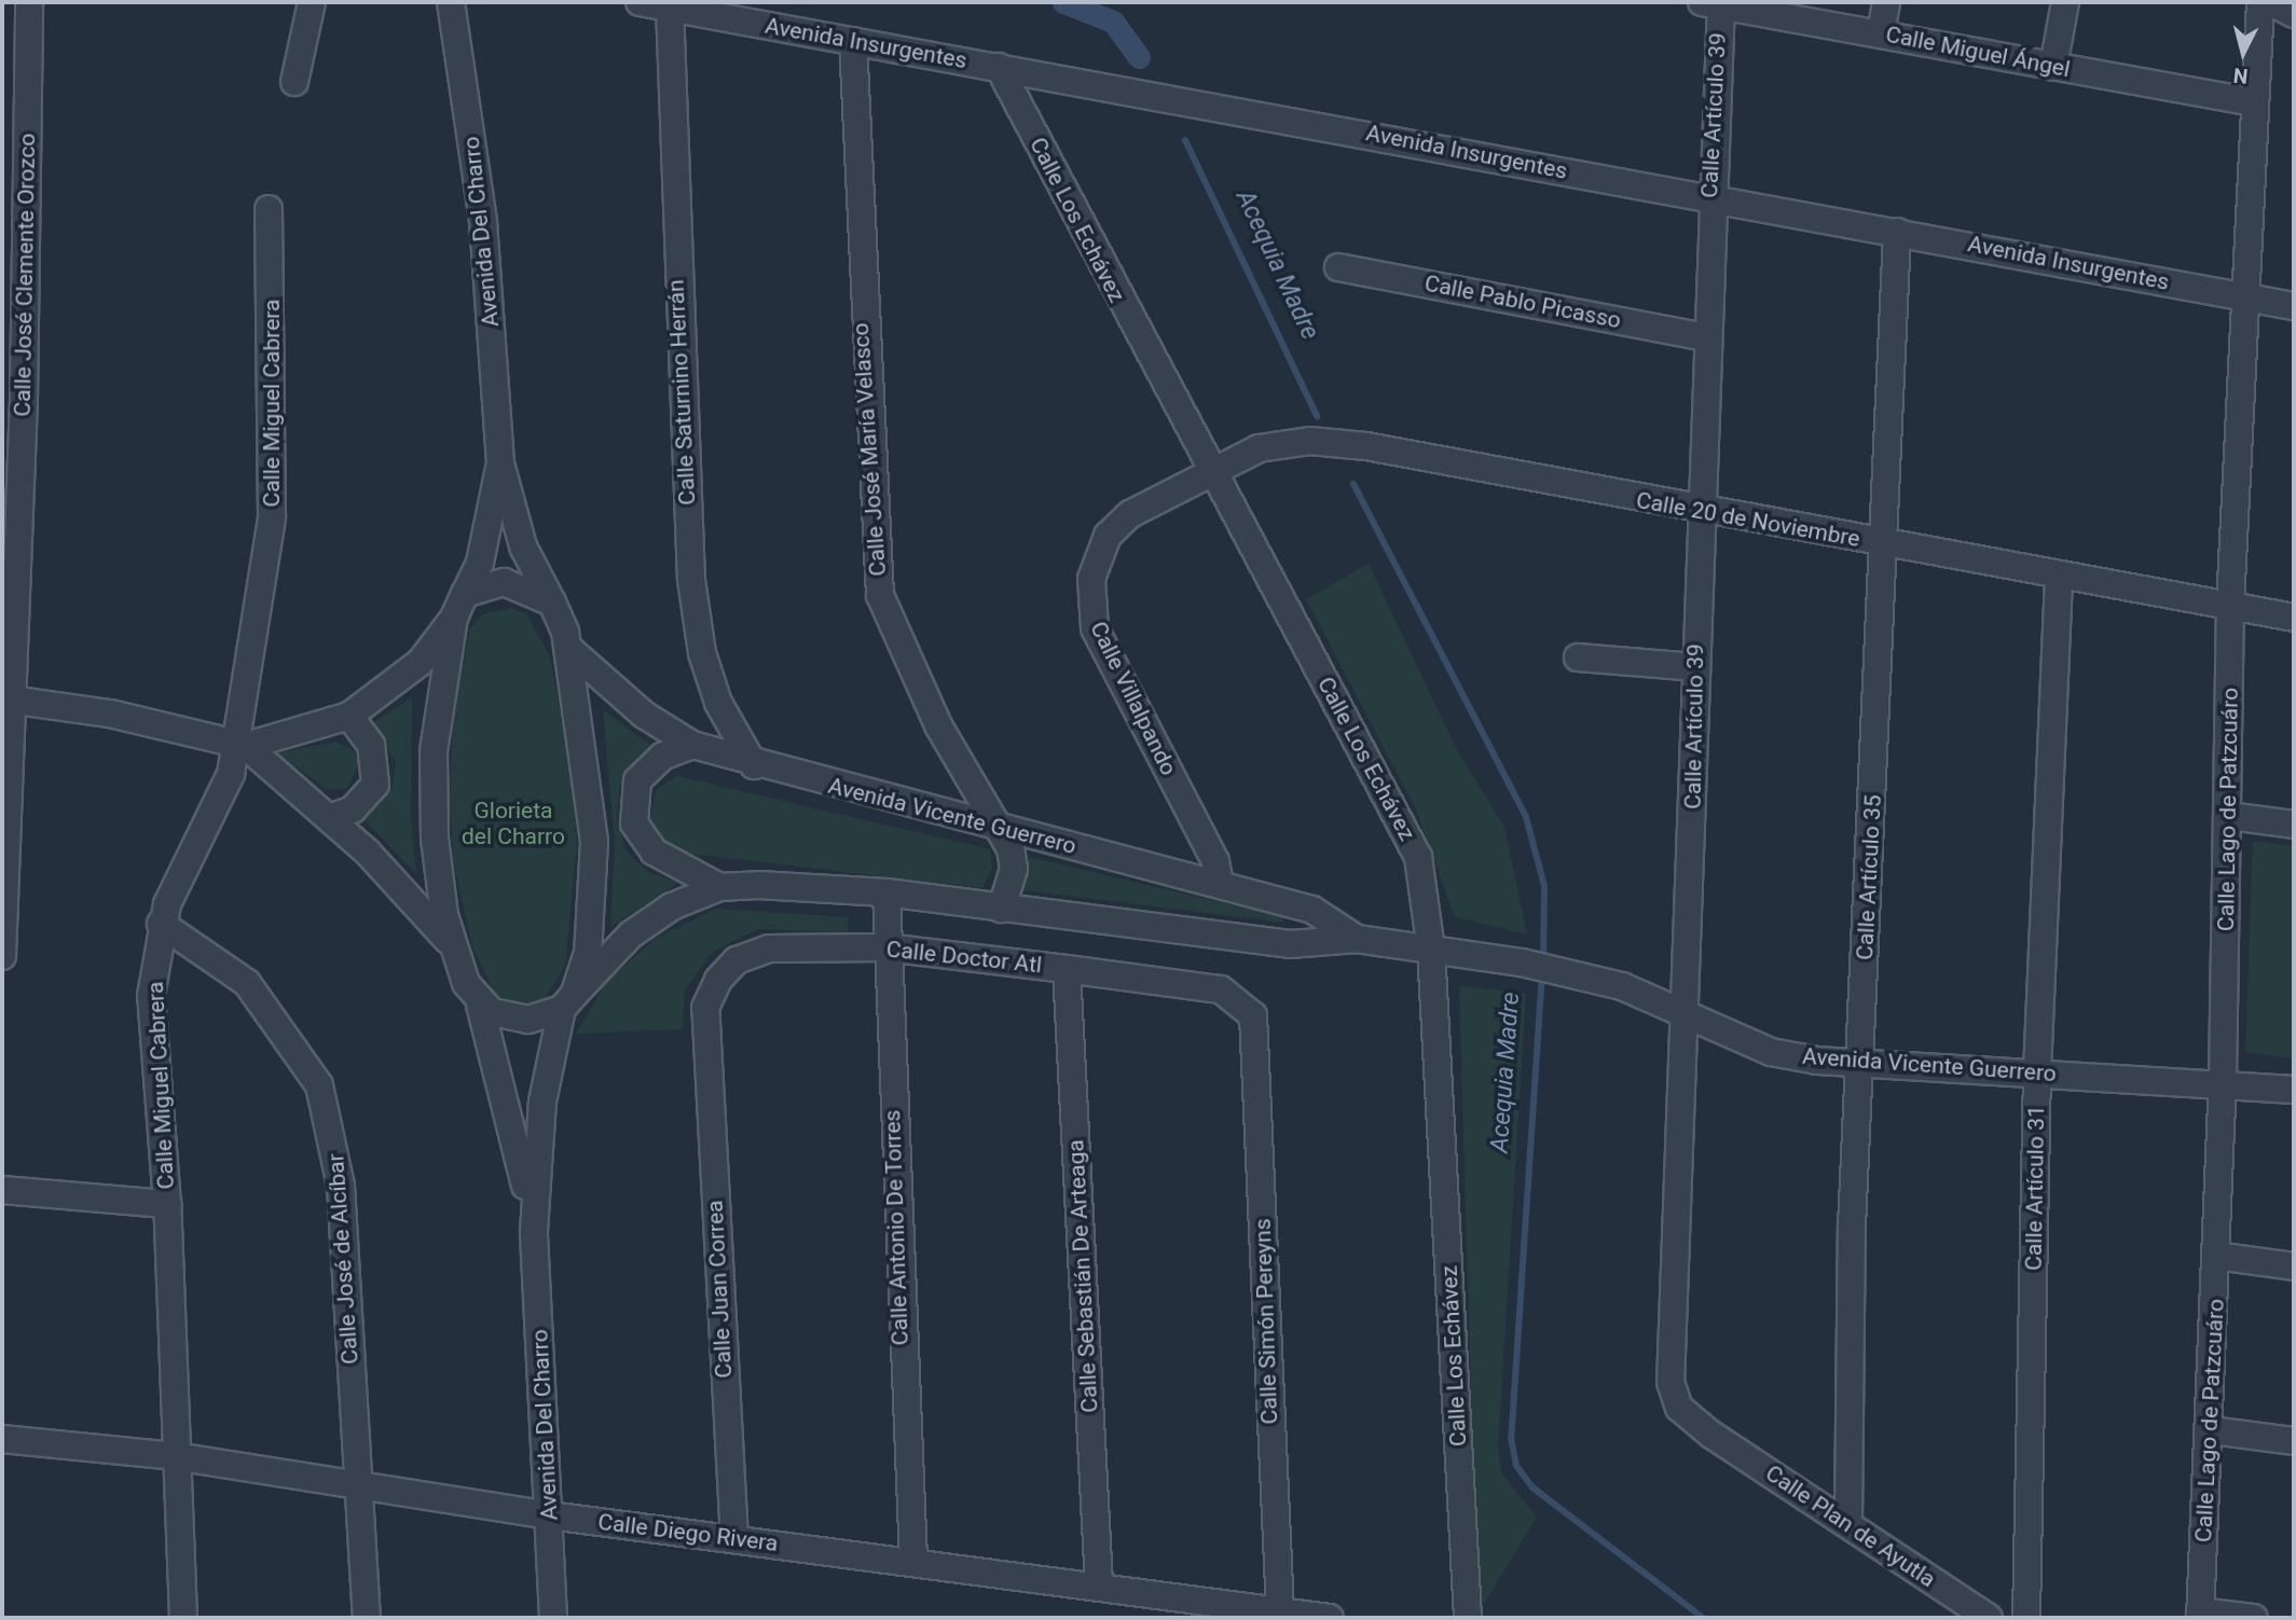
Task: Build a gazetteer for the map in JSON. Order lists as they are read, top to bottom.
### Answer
{
  "streets": {
    "street": [
      "Avenida Insurgentes",
      "Calle Miguel Ángel",
      "Calle Artículo 39",
      "Calle Los Echávez",
      "Avenida Del Charro",
      "Calle José Clemente Orozco",
      "Calle Pablo Picasso",
      "Calle Saturnino Herrán",
      "Calle Miguel Cabrera",
      "Calle José María Velasco",
      "Calle 20 de Noviembre",
      "Calle Villalpando",
      "Calle Lago de Patzcuáro",
      "Avenida Vicente Guerrero",
      "Calle Artículo 35",
      "Calle Doctor Atl",
      "Calle Artículo 31",
      "Calle Antonio De Torres",
      "Calle José de Alcíbar",
      "Calle Sebastián De Arteaga",
      "Calle Juan Correa",
      "Calle Simón Pereyns",
      "Calle Plan de Ayutla",
      "Calle Diego Rivera"
    ]
  },
  "crossings": [
    ["Avenida Insurgentes", "Calle Artículo 39"],
    ["Avenida Insurgentes", "Calle Los Echávez"],
    ["Avenida Insurgentes", "Calle Saturnino Herrán"],
    ["Avenida Insurgentes", "Calle José María Velasco"],
    ["Avenida Insurgentes", "Calle Lago de Patzcuáro"],
    ["Avenida Insurgentes", "Calle Artículo 35"],
    ["Calle Miguel Ángel", "Calle Artículo 39"],
    ["Calle Miguel Ángel", "Calle Lago de Patzcuáro"],
    ["Calle Artículo 39", "Calle Pablo Picasso"],
    ["Calle Artículo 39", "Calle 20 de Noviembre"],
    ["Calle Artículo 39", "Avenida Vicente Guerrero"],
    ["Calle Artículo 39", "Calle Plan de Ayutla"],
    ["Calle Los Echávez", "Calle 20 de Noviembre"],
    ["Calle Los Echávez", "Calle Villalpando"],
    ["Calle Los Echávez", "Avenida Vicente Guerrero"],
    ["Avenida Del Charro", "Avenida Vicente Guerrero"],
    ["Avenida Del Charro", "Calle Diego Rivera"],
    ["Calle Saturnino Herrán", "Avenida Vicente Guerrero"],
    ["Calle Miguel Cabrera", "Calle José de Alcíbar"],
    ["Calle Miguel Cabrera", "Calle Diego Rivera"],
    ["Calle José María Velasco", "Avenida Vicente Guerrero"],
    ["Calle 20 de Noviembre", "Calle Villalpando"],
    ["Calle 20 de Noviembre", "Calle Lago de Patzcuáro"],
    ["Calle 20 de Noviembre", "Calle Artículo 35"],
    ["Calle 20 de Noviembre", "Calle Artículo 31"],
    ["Calle Villalpando", "Avenida Vicente Guerrero"],
    ["Calle Lago de Patzcuáro", "Avenida Vicente Guerrero"],
    ["Avenida Vicente Guerrero", "Calle Artículo 35"],
    ["Avenida Vicente Guerrero", "Calle Artículo 31"],
    ["Avenida Vicente Guerrero", "Calle Antonio De Torres"],
    ["Calle Artículo 35", "Calle Plan de Ayutla"],
    ["Calle Doctor Atl", "Calle Antonio De Torres"],
    ["Calle Doctor Atl", "Calle Sebastián De Arteaga"],
    ["Calle Doctor Atl", "Calle Juan Correa"],
    ["Calle Doctor Atl", "Calle Simón Pereyns"],
    ["Calle Antonio De Torres", "Calle Diego Rivera"],
    ["Calle José de Alcíbar", "Calle Diego Rivera"],
    ["Calle Sebastián De Arteaga", "Calle Diego Rivera"],
    ["Calle Juan Correa", "Calle Diego Rivera"],
    ["Calle Simón Pereyns", "Calle Diego Rivera"]
  ],
  "water": ["Acequia Madre"],
  "parks": ["Glorieta del Charro"],
  "north": "bottom"
}
